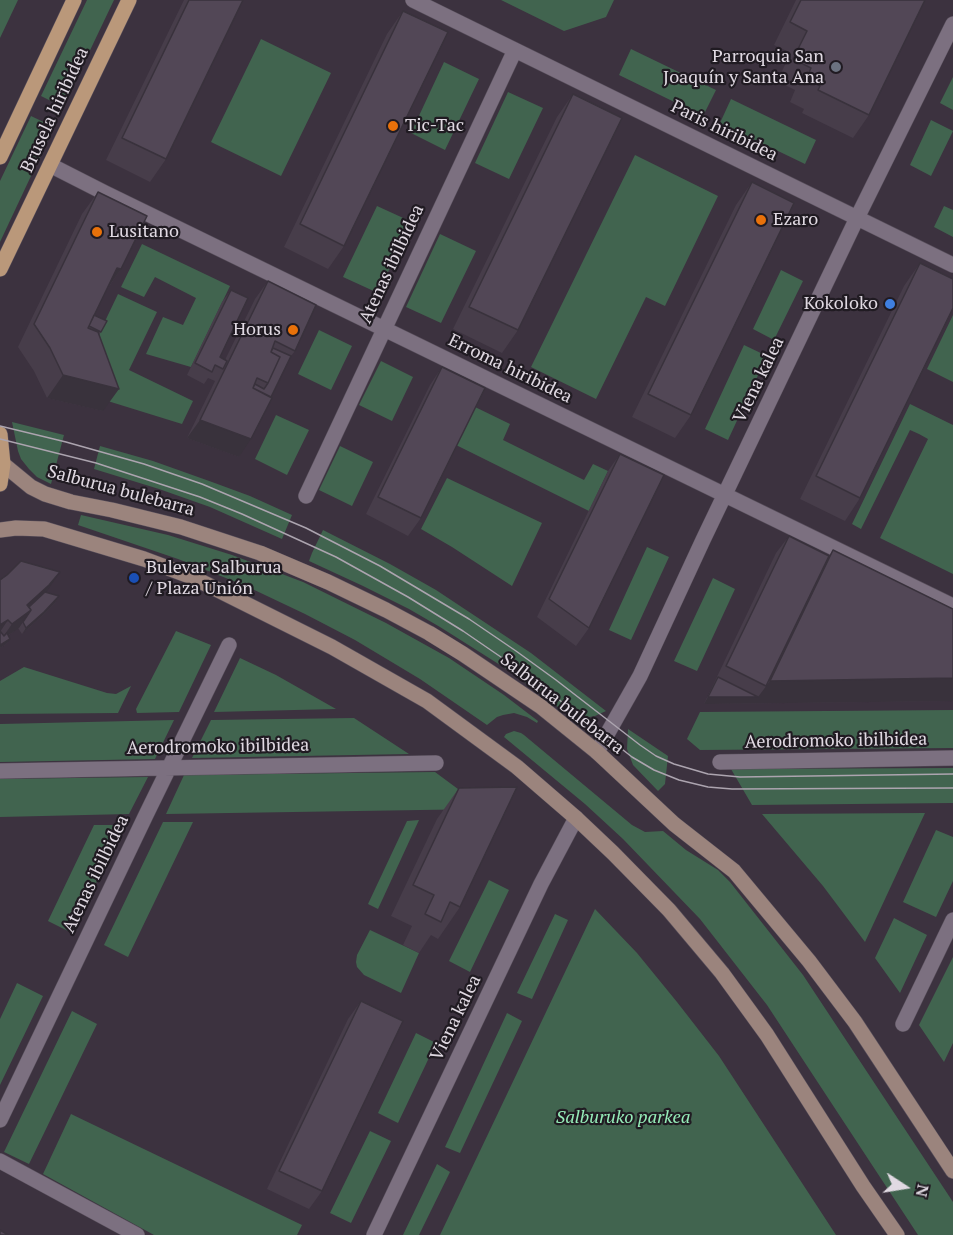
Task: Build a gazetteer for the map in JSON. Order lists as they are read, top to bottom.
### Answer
{
  "streets": {
    "main road": ["Brusela hiribidea", "Salburua bulebarra"],
    "street": [
      "Paris hiribidea",
      "Atenas ibilbidea",
      "Erroma hiribidea",
      "Viena kalea",
      "Aerodromoko ibilbidea"
    ]
  },
  "crossings": [
    ["Brusela hiribidea", "Erroma hiribidea"],
    ["Paris hiribidea", "Atenas ibilbidea"],
    ["Paris hiribidea", "Viena kalea"],
    ["Atenas ibilbidea", "Erroma hiribidea"],
    ["Atenas ibilbidea", "Aerodromoko ibilbidea"],
    ["Erroma hiribidea", "Viena kalea"],
    ["Viena kalea", "Salburua bulebarra"]
  ],
  "parks": ["Salburuko parkea"],
  "places": [
    "Parroquia San Joaquín y Santa Ana",
    "Tic-Tac",
    "Ezaro",
    "Lusitano",
    "Kokoloko",
    "Horus",
    "Bulevar Salburua / Plaza Unión"
  ],
  "north": "right"
}
